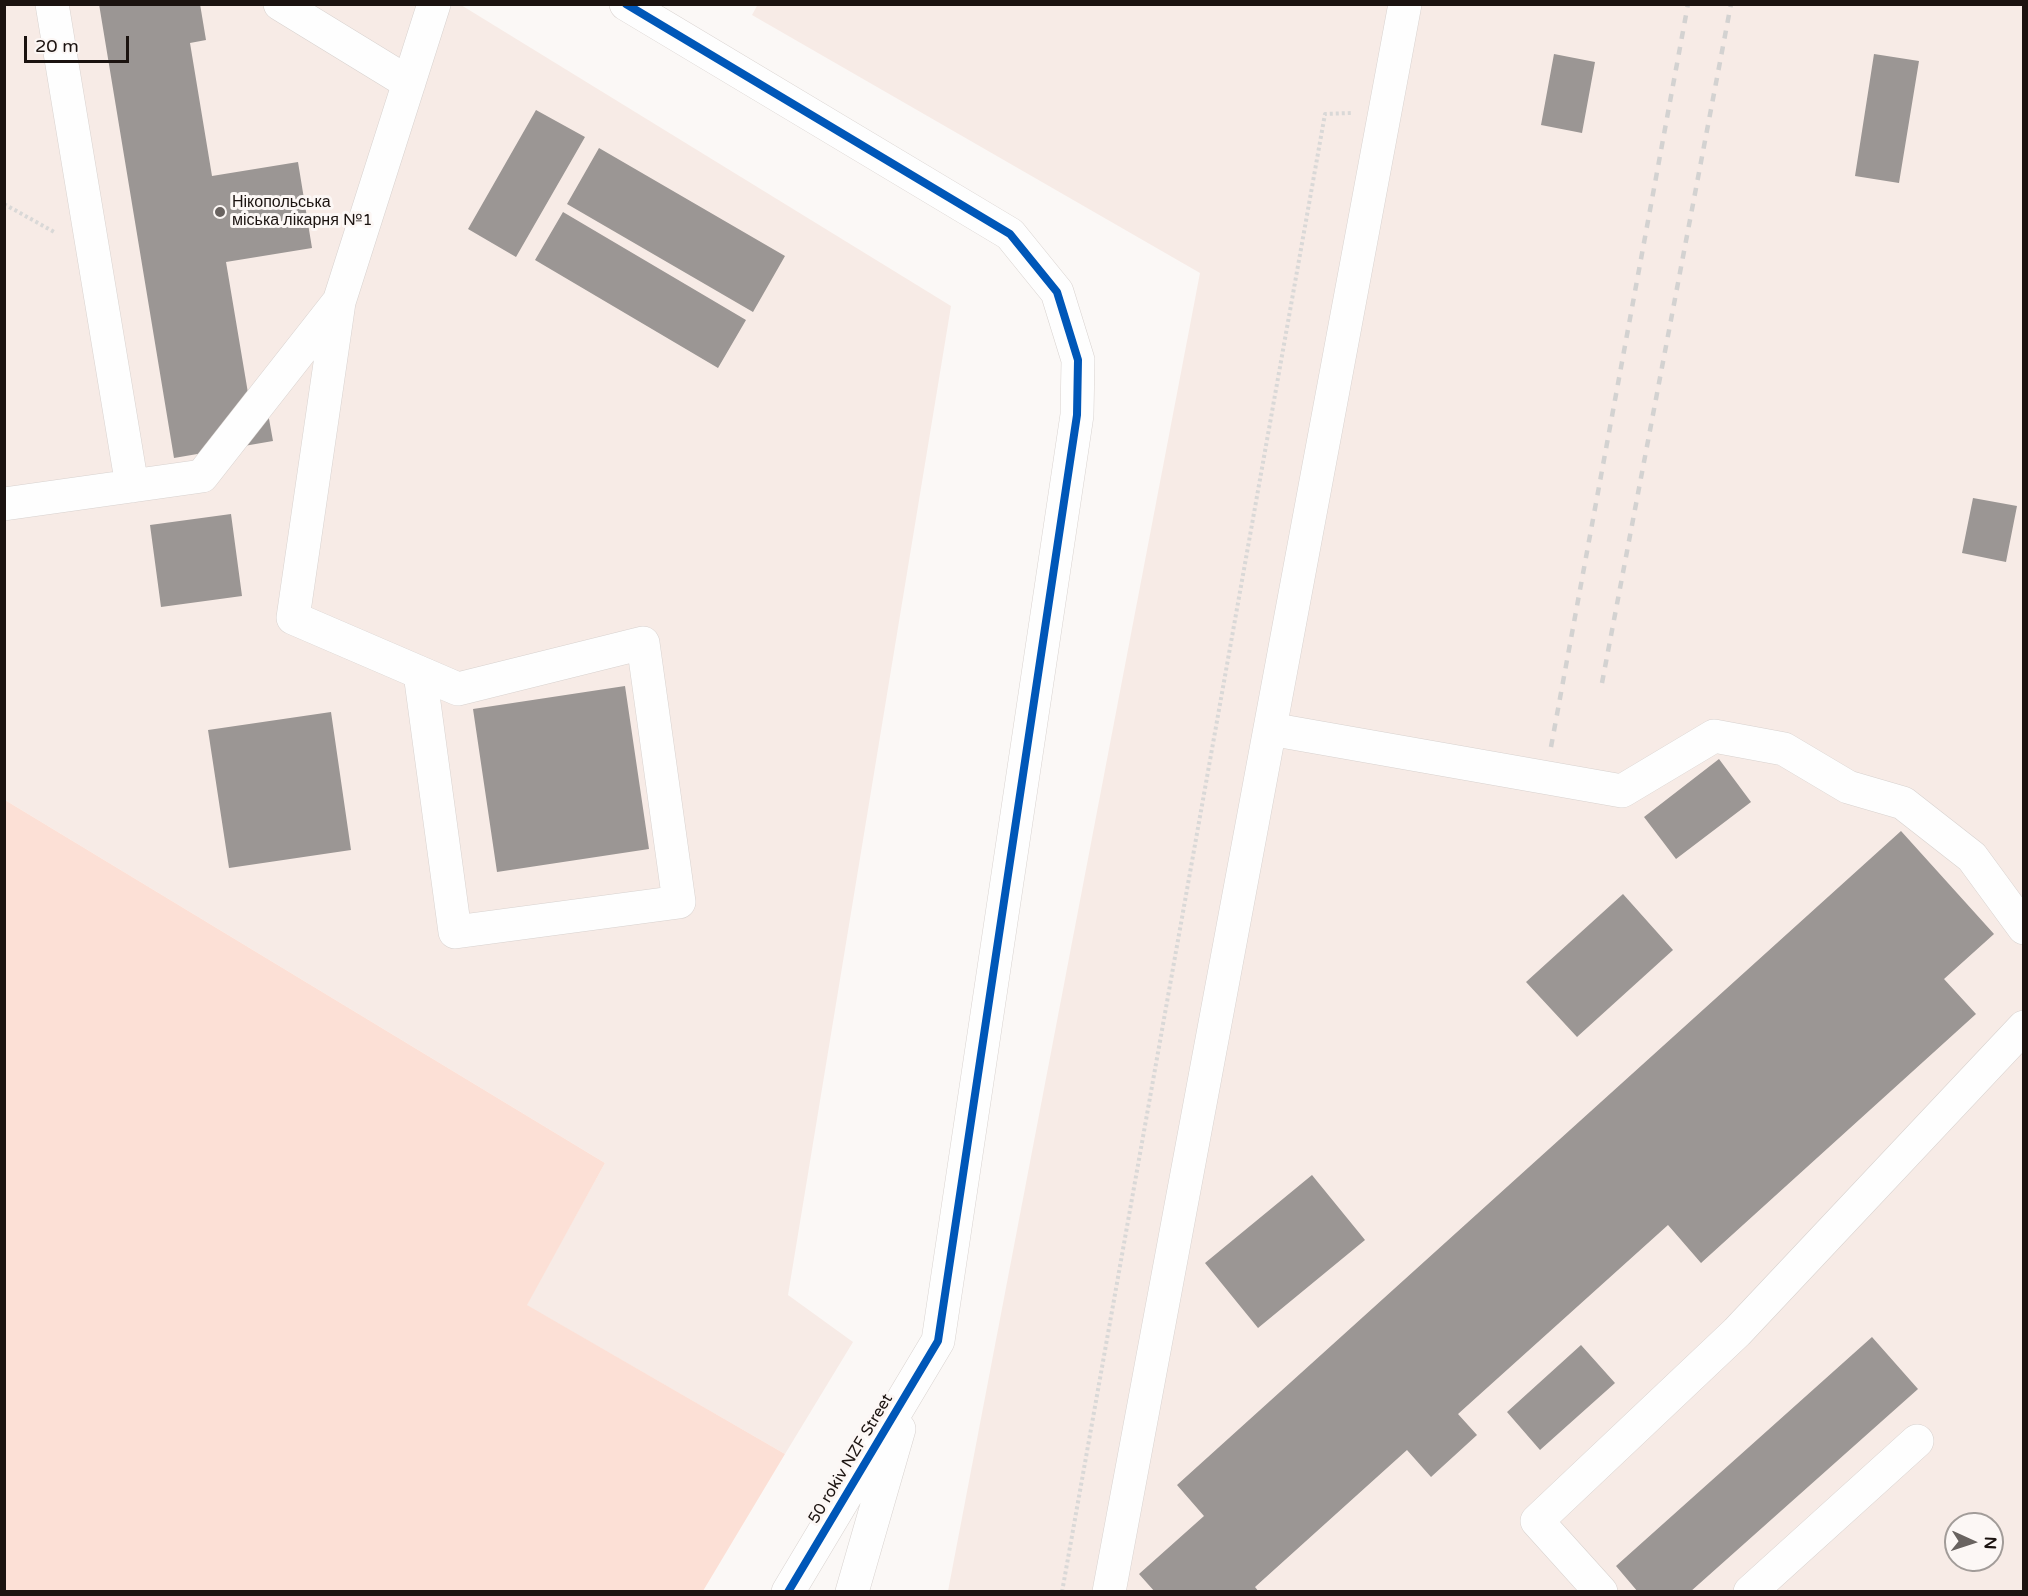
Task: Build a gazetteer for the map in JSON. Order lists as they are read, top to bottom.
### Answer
{
  "streets": {
    "street": ["50 rokiv NZF Street"]
  },
  "places": ["Нікопольська міська лікарня №1"],
  "scale_bar": "20 m",
  "north": "right"
}
